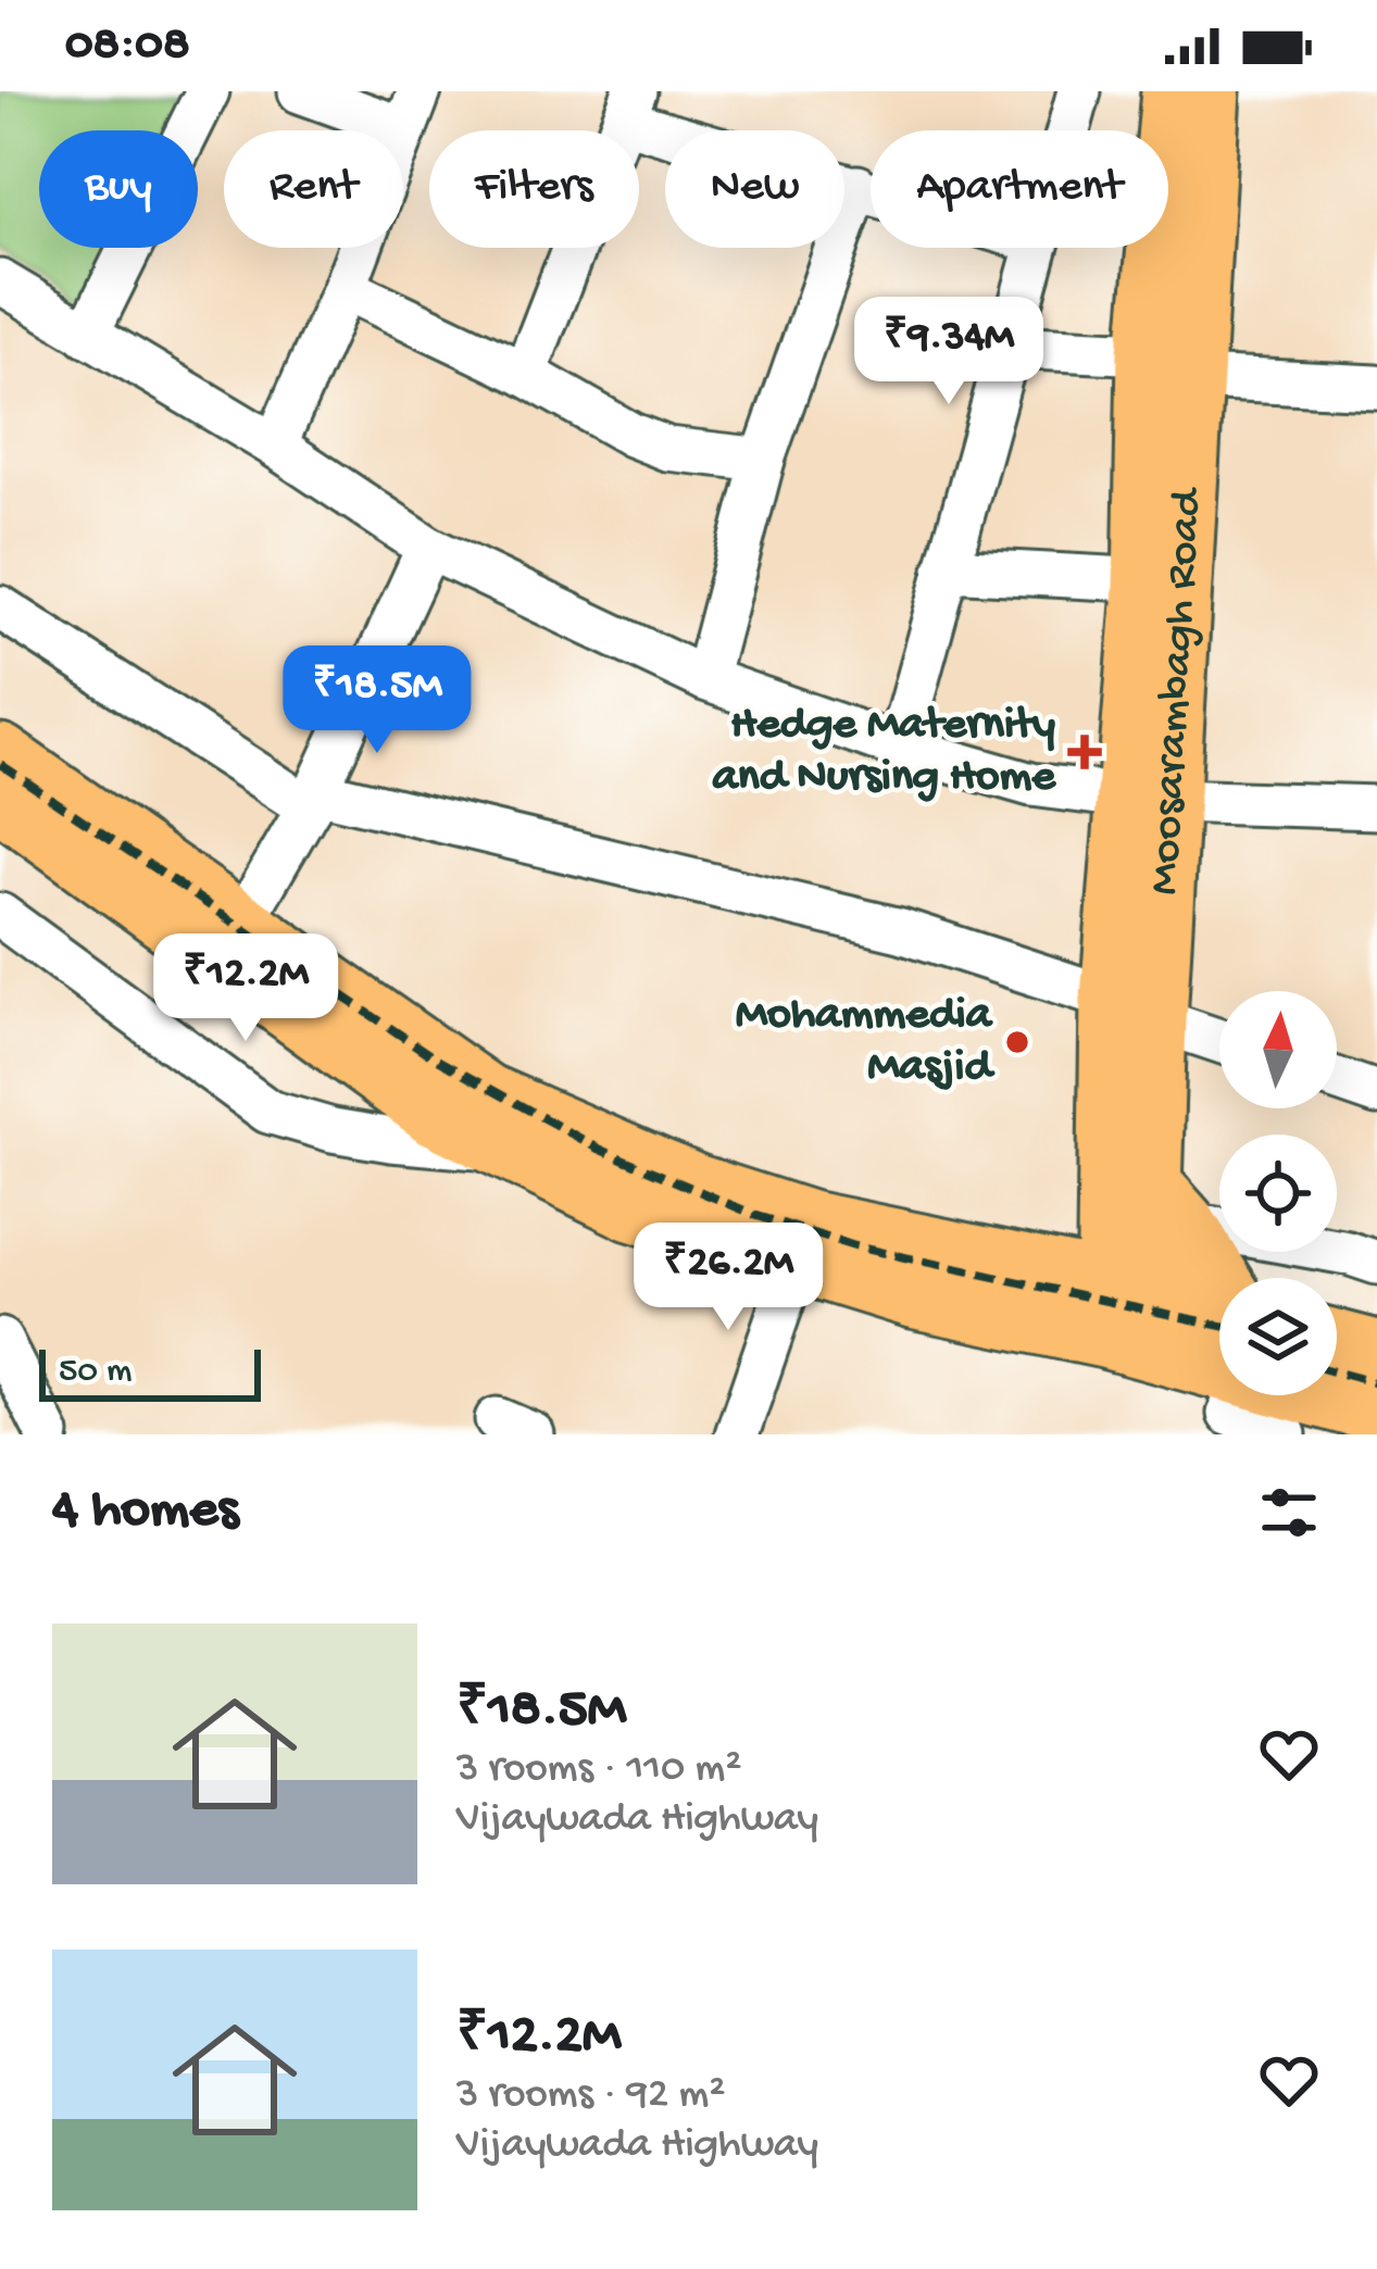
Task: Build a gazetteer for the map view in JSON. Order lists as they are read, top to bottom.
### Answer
{
  "streets": {
    "main road": ["Moosarambagh Road"]
  },
  "places": {
    "health": ["Hedge Maternity and Nursing Home"],
    "other": ["Mohammedia Masjid"]
  },
  "scale_bar": "50 m",
  "north": "top",
  "page": {
    "status": "08:08",
    "chip": [
      "Buy",
      "Rent",
      "Filters",
      "New",
      "Apartment"
    ],
    "price": [
      "₹9.34M",
      "₹18.5M",
      "₹12.2M",
      "₹26.2M"
    ],
    "scale": "50 m",
    "heading": "4 homes",
    "list": [
      {
        "name": "₹18.5M",
        "note": "3 rooms · 110 m² · Vijaywada Highway"
      },
      {
        "name": "₹12.2M",
        "note": "3 rooms · 92 m² · Vijaywada Highway"
      }
    ]
  }
}
